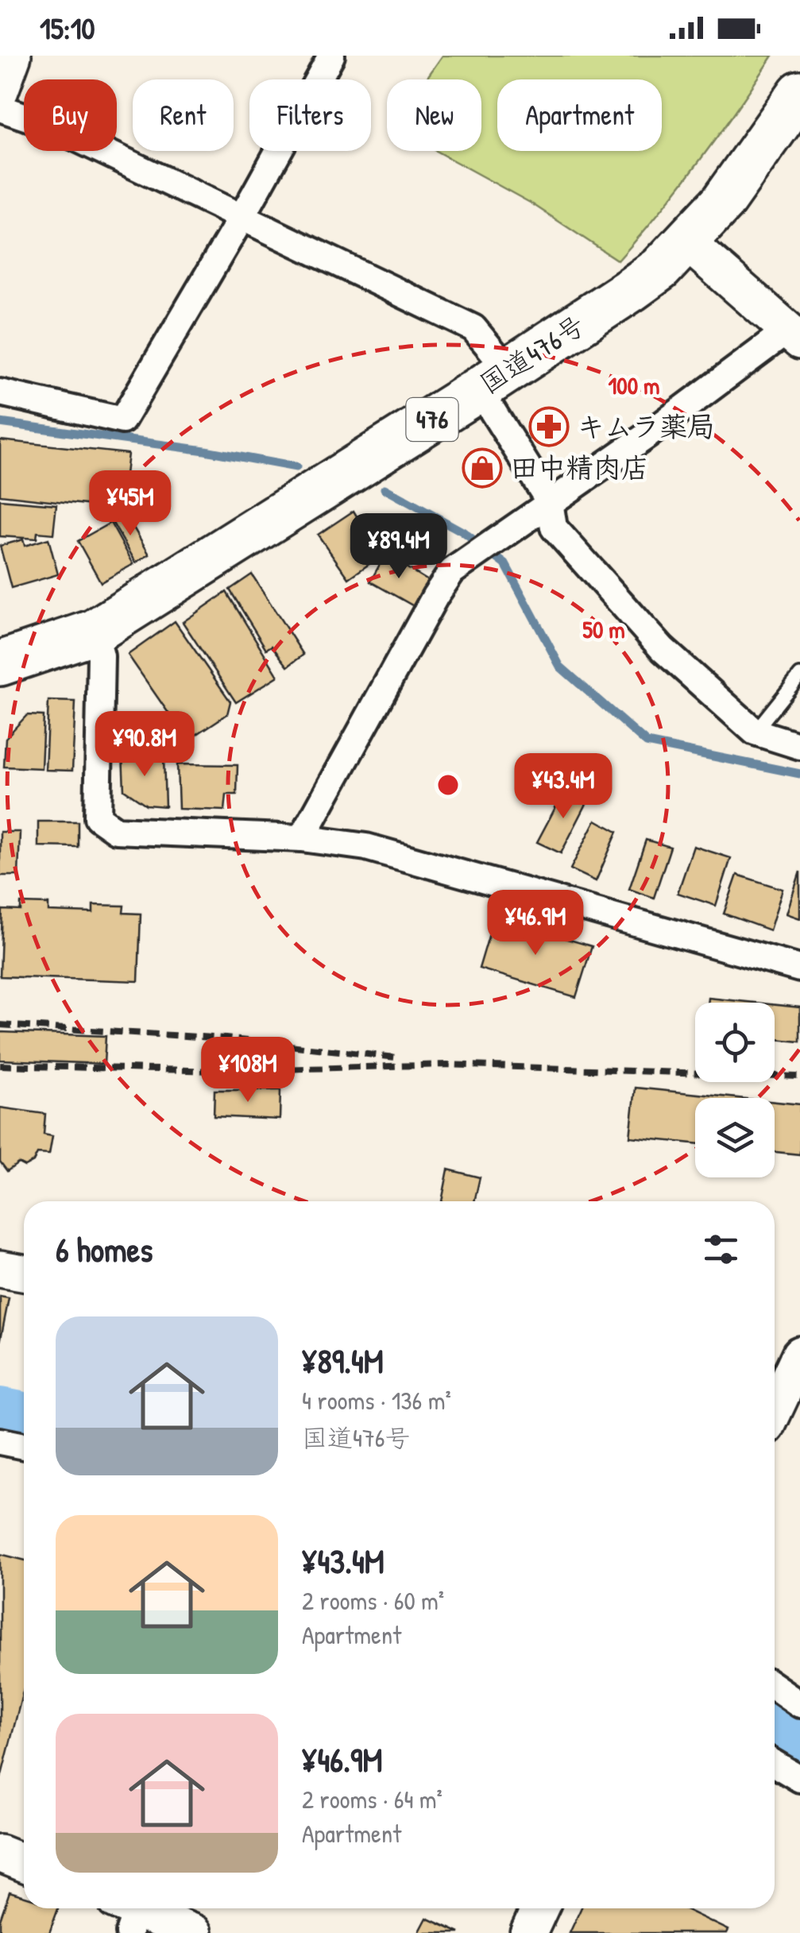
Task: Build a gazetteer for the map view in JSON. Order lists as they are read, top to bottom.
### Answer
{
  "streets": {
    "highway": ["国道476号", "476"]
  },
  "places": {
    "pharmacy": ["キムラ薬局"],
    "shop": ["田中精肉店"]
  },
  "page": {
    "status": "15:10",
    "chip": [
      "Buy",
      "Rent",
      "Filters",
      "New",
      "Apartment"
    ],
    "price": [
      "¥45M",
      "¥89.4M",
      "¥90.8M",
      "¥43.4M",
      "¥46.9M",
      "¥108M"
    ],
    "heading": "6 homes",
    "list": [
      {
        "name": "¥89.4M",
        "note": "4 rooms · 136 m² · 国道476号"
      },
      {
        "name": "¥43.4M",
        "note": "2 rooms · 60 m² · Apartment"
      },
      {
        "name": "¥46.9M",
        "note": "2 rooms · 64 m² · Apartment"
      }
    ]
  },
  "rings": ["100 m", "50 m"]
}
